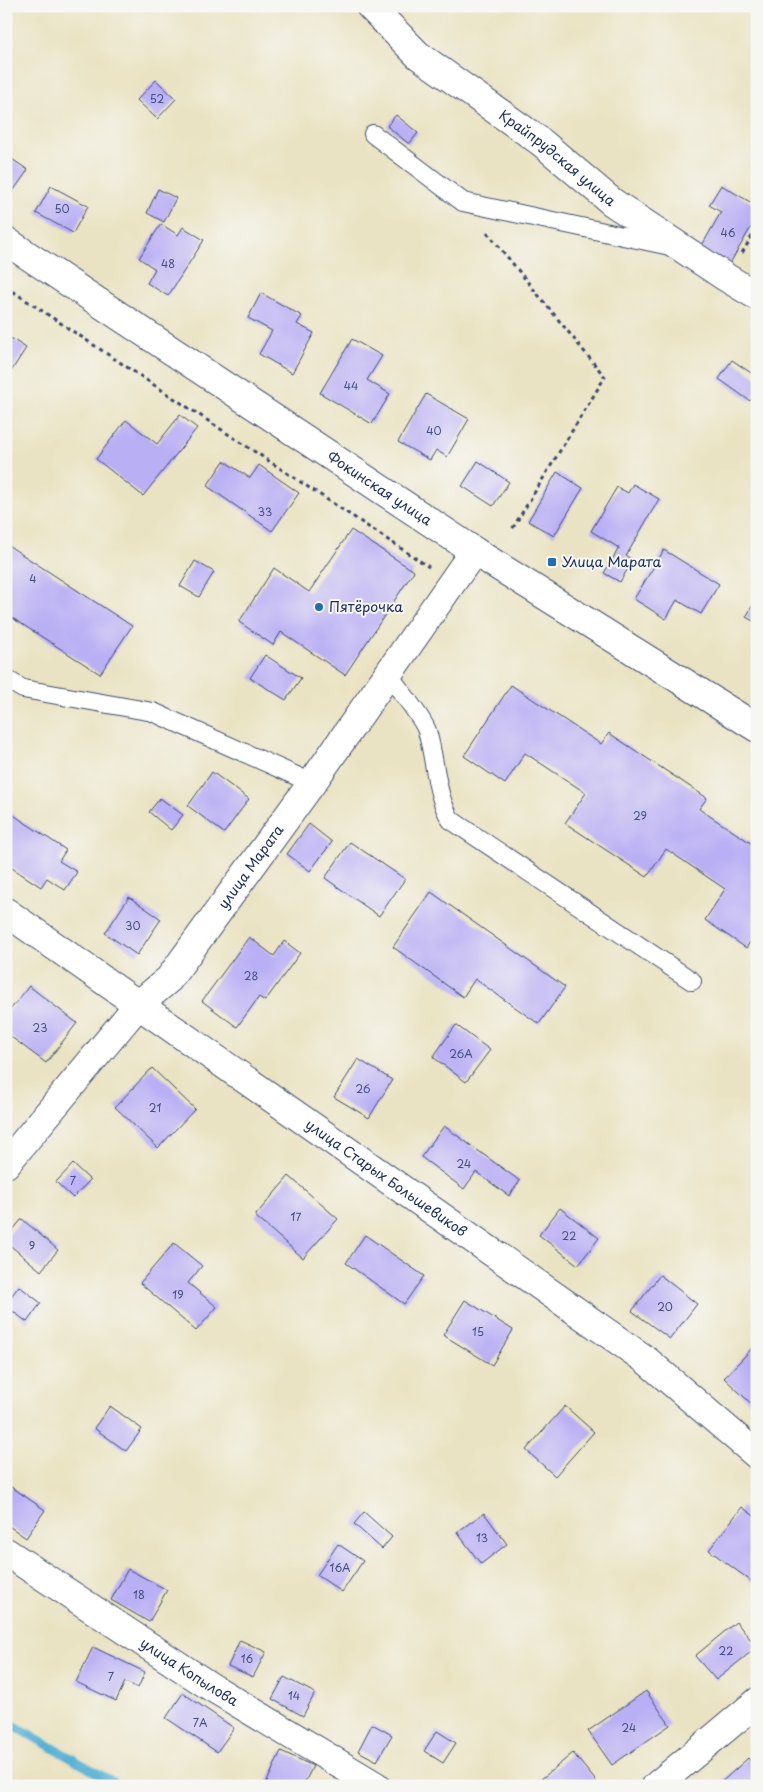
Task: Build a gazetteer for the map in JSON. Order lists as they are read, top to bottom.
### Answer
{
  "streets": {
    "street": [
      "Крайпрудская улица",
      "Фокинская улица",
      "улица Марата",
      "улица Старых Большевиков",
      "улица Копылова"
    ]
  },
  "crossings": [
    ["Фокинская улица", "улица Марата"],
    ["улица Марата", "улица Старых Большевиков"]
  ],
  "places": {
    "transit": ["Улица Марата"],
    "other": ["Пятёрочка"]
  },
  "house_numbers": [
    "52",
    "50",
    "46",
    "48",
    "44",
    "40",
    "33",
    "4",
    "29",
    "30",
    "28",
    "23",
    "26А",
    "26",
    "21",
    "24",
    "7",
    "17",
    "22",
    "9",
    "19",
    "20",
    "15",
    "13",
    "16А",
    "18",
    "22",
    "16",
    "7",
    "14",
    "7А",
    "24"
  ]
}
